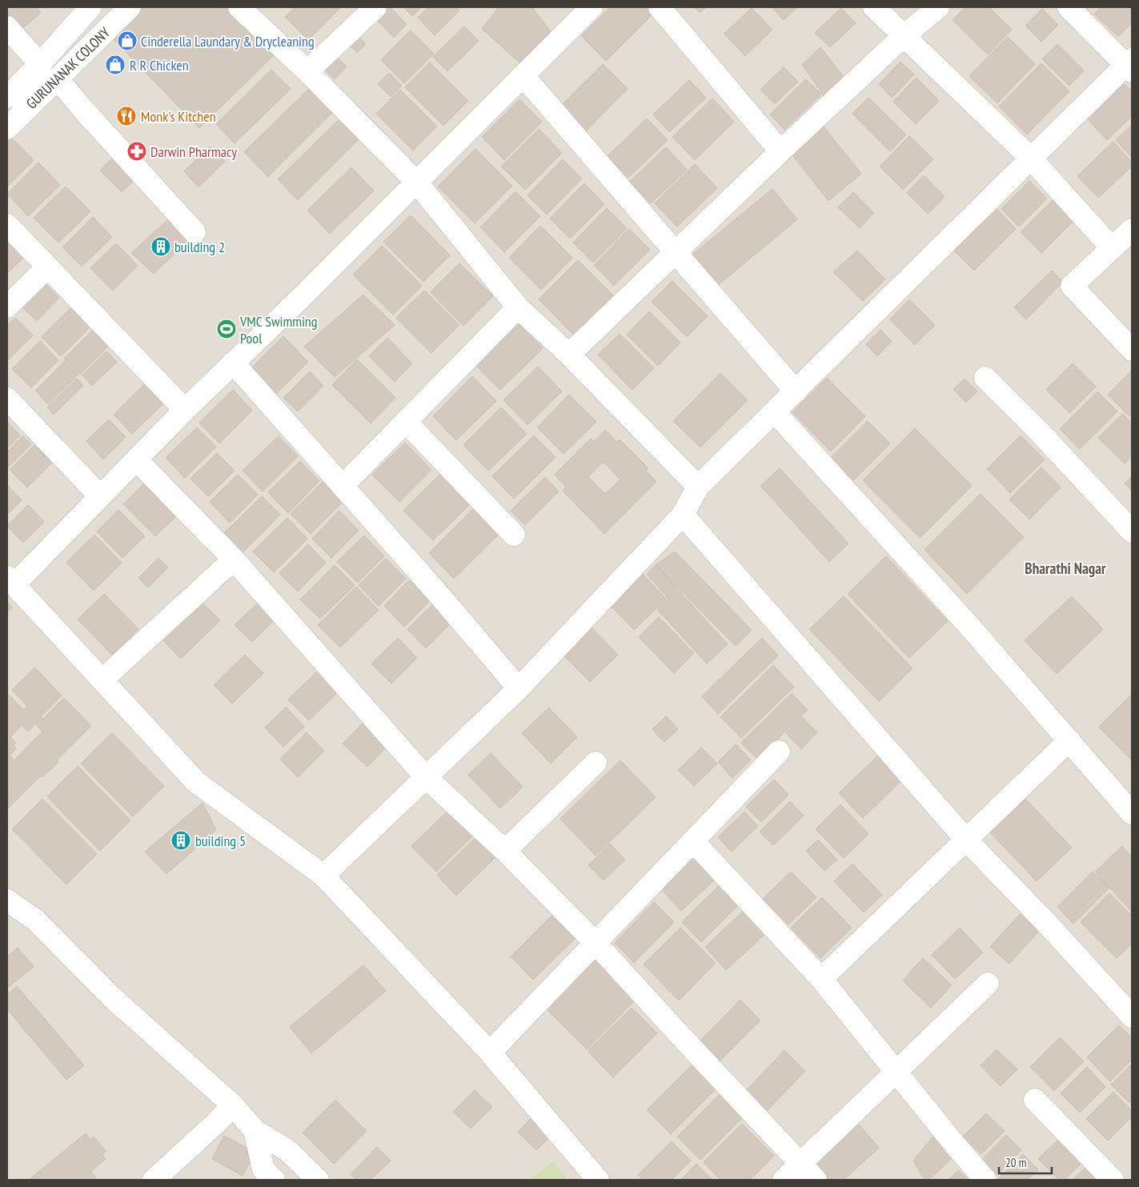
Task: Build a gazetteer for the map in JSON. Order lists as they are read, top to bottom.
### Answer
{
  "streets": {
    "street": ["GURUNANAK COLONY"]
  },
  "districts": ["Bharathi Nagar"],
  "places": {
    "shop": ["Cinderella Laundary & Drycleaning", "R R Chicken"],
    "restaurant": ["Monk's Kitchen"],
    "pharmacy": ["Darwin Pharmacy"],
    "building": ["building 2", "building 5"],
    "sports": ["VMC Swimming Pool"]
  },
  "scale_bar": "20 m"
}
